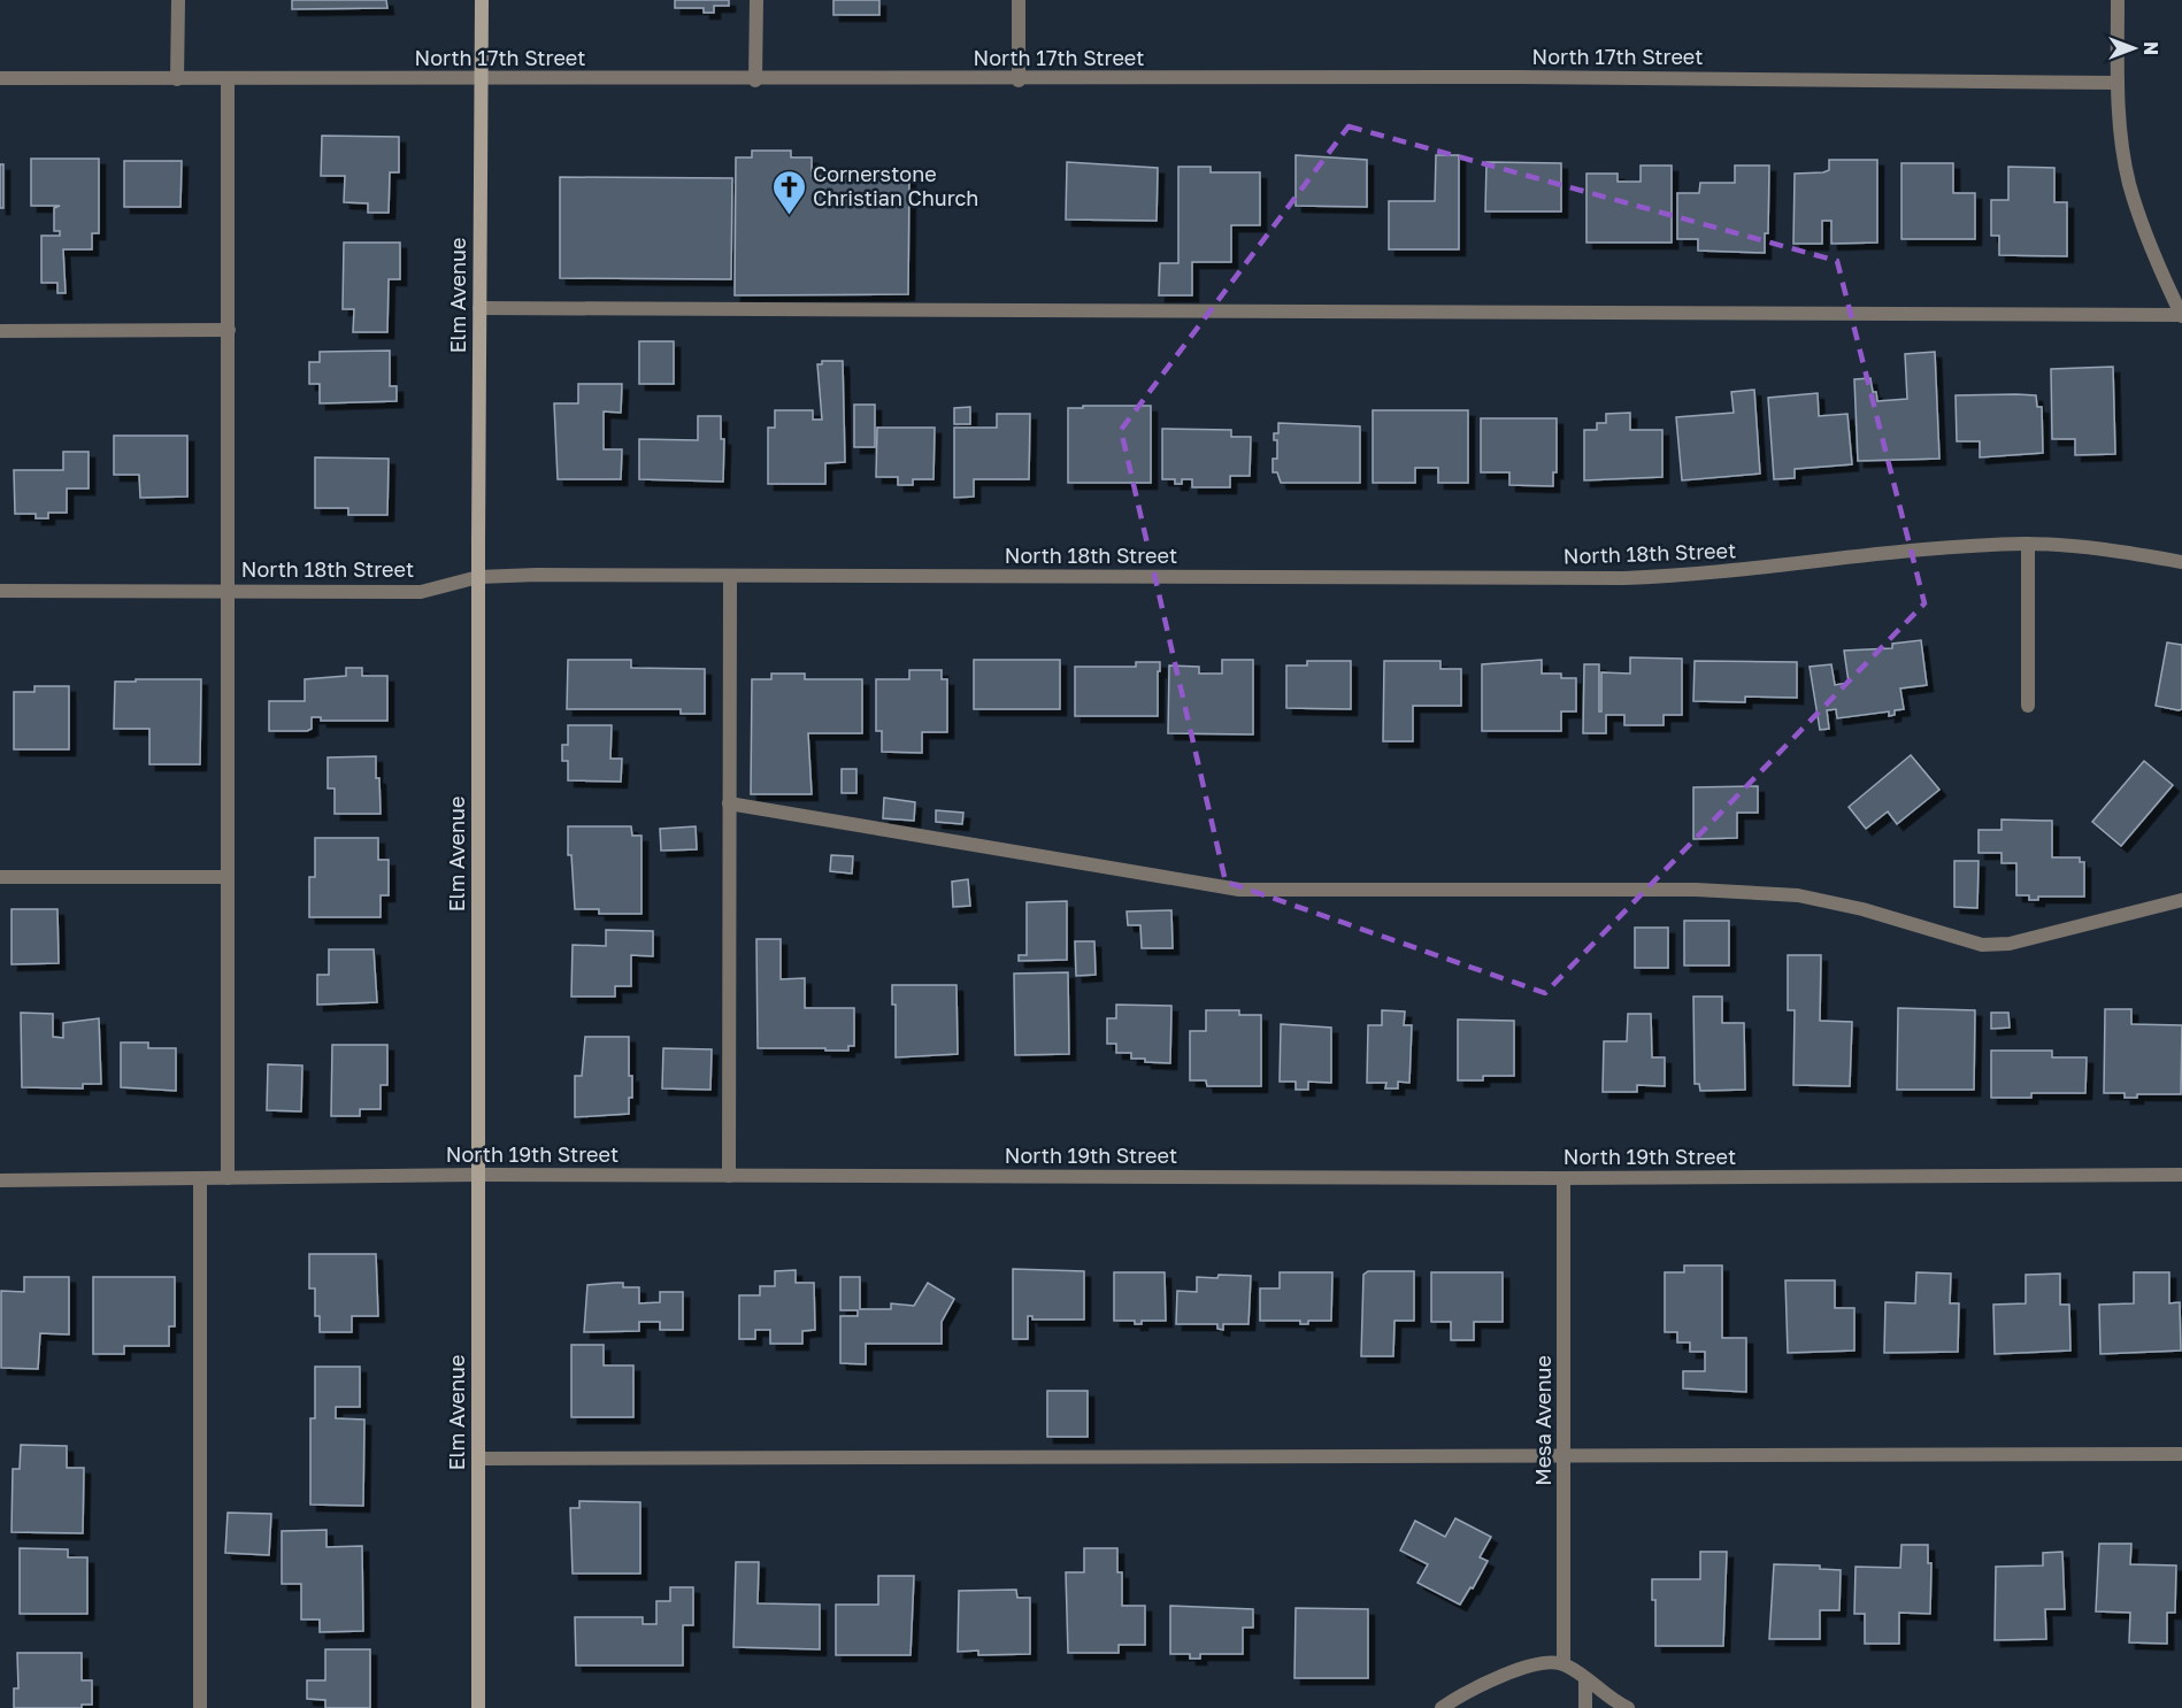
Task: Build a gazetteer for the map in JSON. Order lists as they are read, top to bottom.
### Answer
{
  "streets": {
    "street": [
      "North 17th Street",
      "Elm Avenue",
      "North 18th Street",
      "North 19th Street",
      "Mesa Avenue"
    ]
  },
  "crossings": [
    ["North 17th Street", "Elm Avenue"],
    ["Elm Avenue", "North 18th Street"],
    ["Elm Avenue", "North 19th Street"],
    ["North 19th Street", "Mesa Avenue"]
  ],
  "places": {
    "church": ["Cornerstone Christian Church"]
  },
  "north": "right"
}
